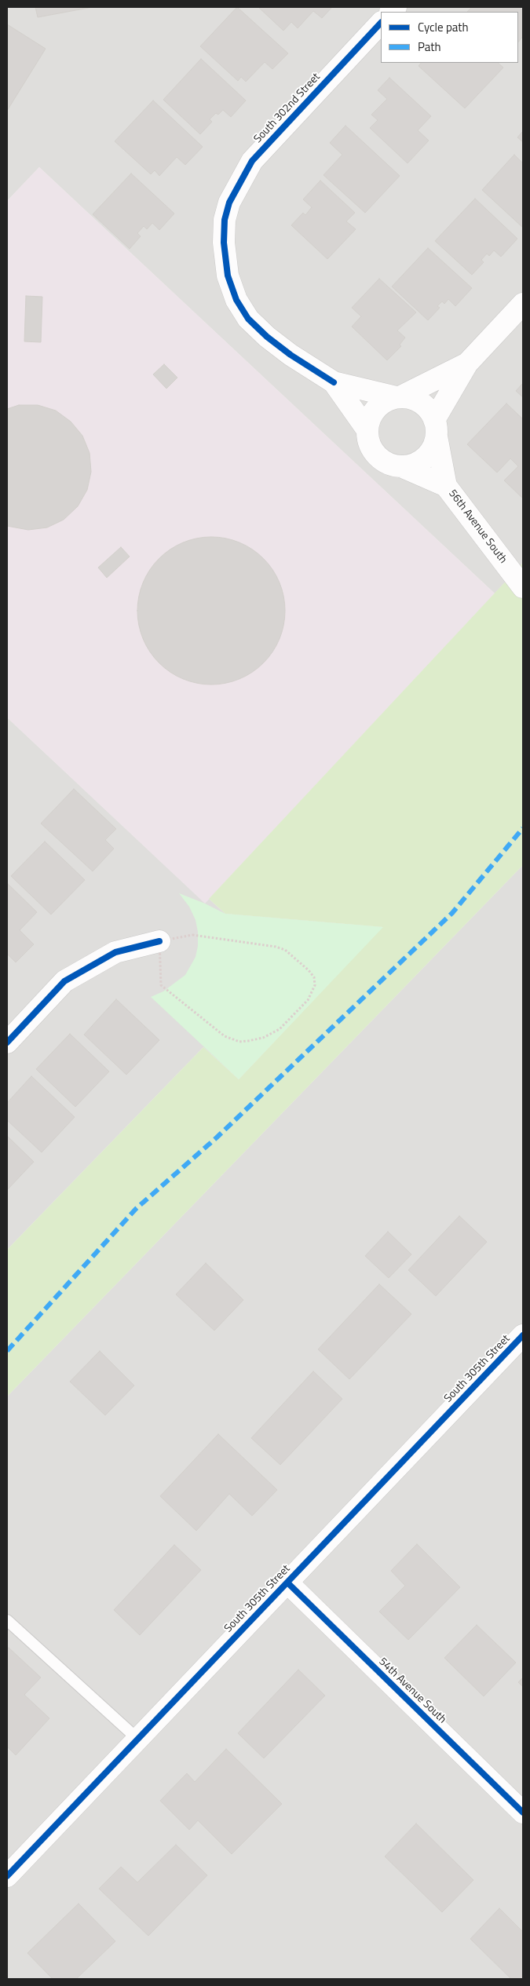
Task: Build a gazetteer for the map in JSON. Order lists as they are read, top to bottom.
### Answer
{
  "streets": {
    "street": [
      "South 302nd Street",
      "56th Avenue South",
      "South 305th Street",
      "54th Avenue South"
    ]
  },
  "crossings": [
    ["South 302nd Street", "56th Avenue South"],
    ["South 305th Street", "54th Avenue South"]
  ],
  "legend": ["Cycle path", "Path"]
}
